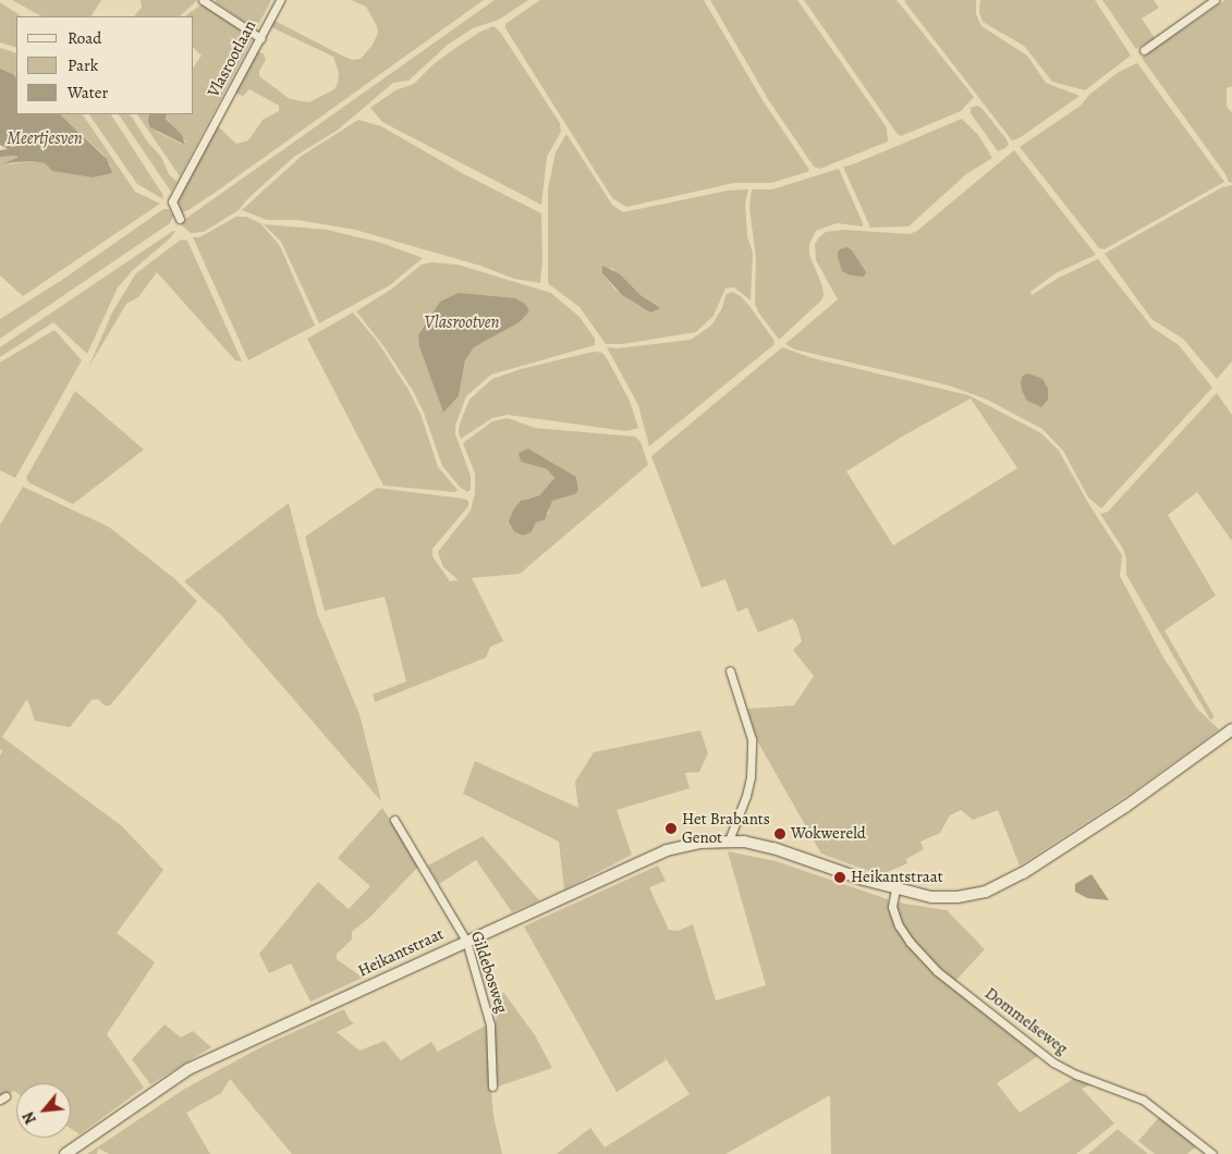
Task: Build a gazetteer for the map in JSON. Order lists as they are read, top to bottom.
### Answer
{
  "streets": {
    "street": [
      "Vlasrootlaan",
      "Heikantstraat",
      "Gildebosweg",
      "Dommelseweg"
    ]
  },
  "crossings": [
    ["Heikantstraat", "Gildebosweg"],
    ["Heikantstraat", "Dommelseweg"]
  ],
  "water": ["Meertjesven", "Vlasrootven"],
  "places": ["Het Brabants Genot", "Wokwereld", "Heikantstraat"],
  "legend": ["Road", "Park", "Water"],
  "north": "bottom left"
}
